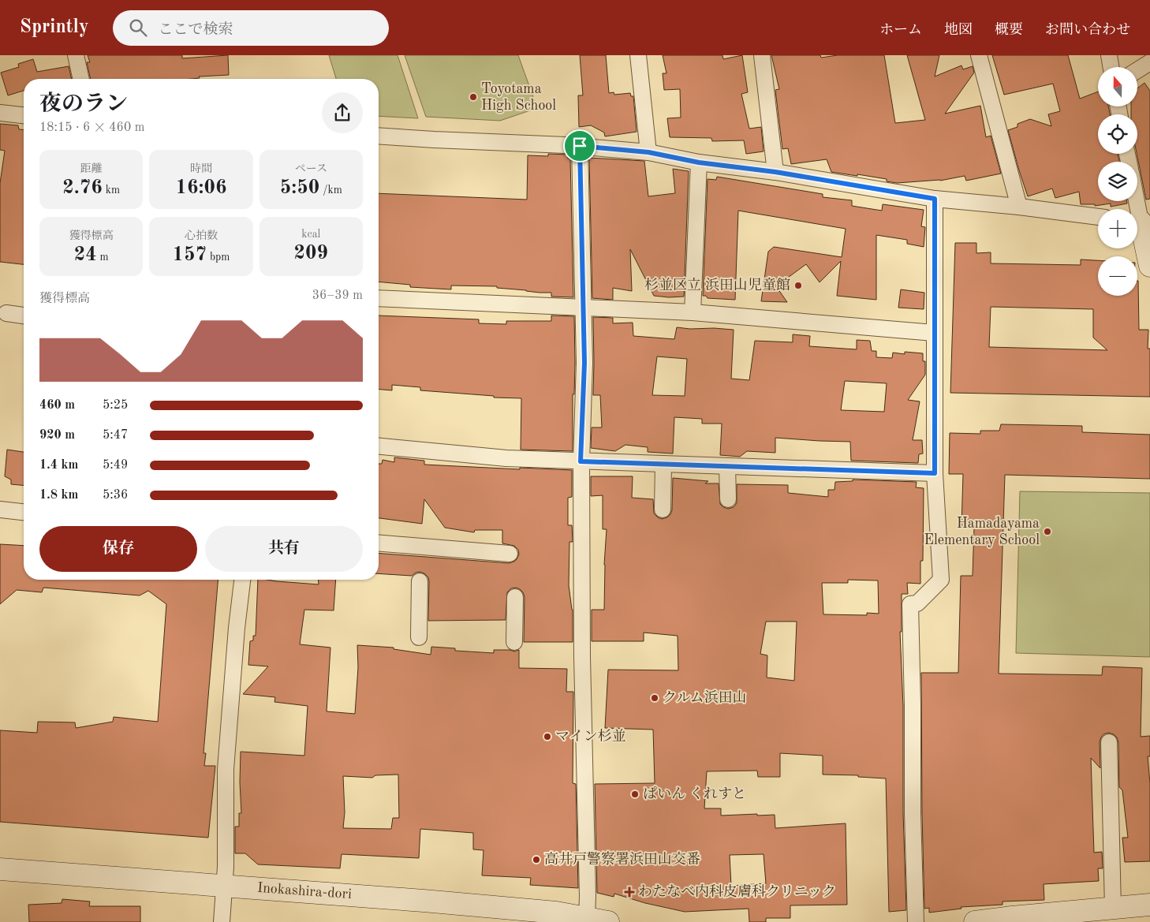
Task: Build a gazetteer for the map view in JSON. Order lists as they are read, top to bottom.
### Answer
{
  "streets": {
    "main road": ["Inokashira-dori"]
  },
  "places": {
    "other": [
      "Toyotama High School",
      "杉並区立 浜田山児童館",
      "Hamadayama Elementary School",
      "クルム浜田山",
      "マイン杉並",
      "ぱいん くれすと",
      "高井戸警察署浜田山交番"
    ],
    "health": ["わたなべ内科皮膚科クリニック"]
  },
  "north": "top",
  "page": {
    "header": "Sprintly",
    "search": "ここで検索",
    "nav": [
      "ホーム",
      "地図",
      "概要",
      "お問い合わせ"
    ],
    "map_buttons": ["+", "−"],
    "heading": ["夜のラン", "18:15 · 6 × 460 m"],
    "stats": [
      ["距離", "2.76 km"],
      ["時間", "16:06"],
      ["ペース", "5:50 /km"],
      ["獲得標高", "24 m"],
      ["心拍数", "157 bpm"],
      ["kcal", "209"]
    ],
    "chart": ["獲得標高", "36–39 m"],
    "list": [
      {
        "name": "460 m",
        "note": "5:25"
      },
      {
        "name": "920 m",
        "note": "5:47"
      },
      {
        "name": "1.4 km",
        "note": "5:49"
      },
      {
        "name": "1.8 km",
        "note": "5:36"
      }
    ],
    "buttons": ["保存", "共有"]
  }
}
